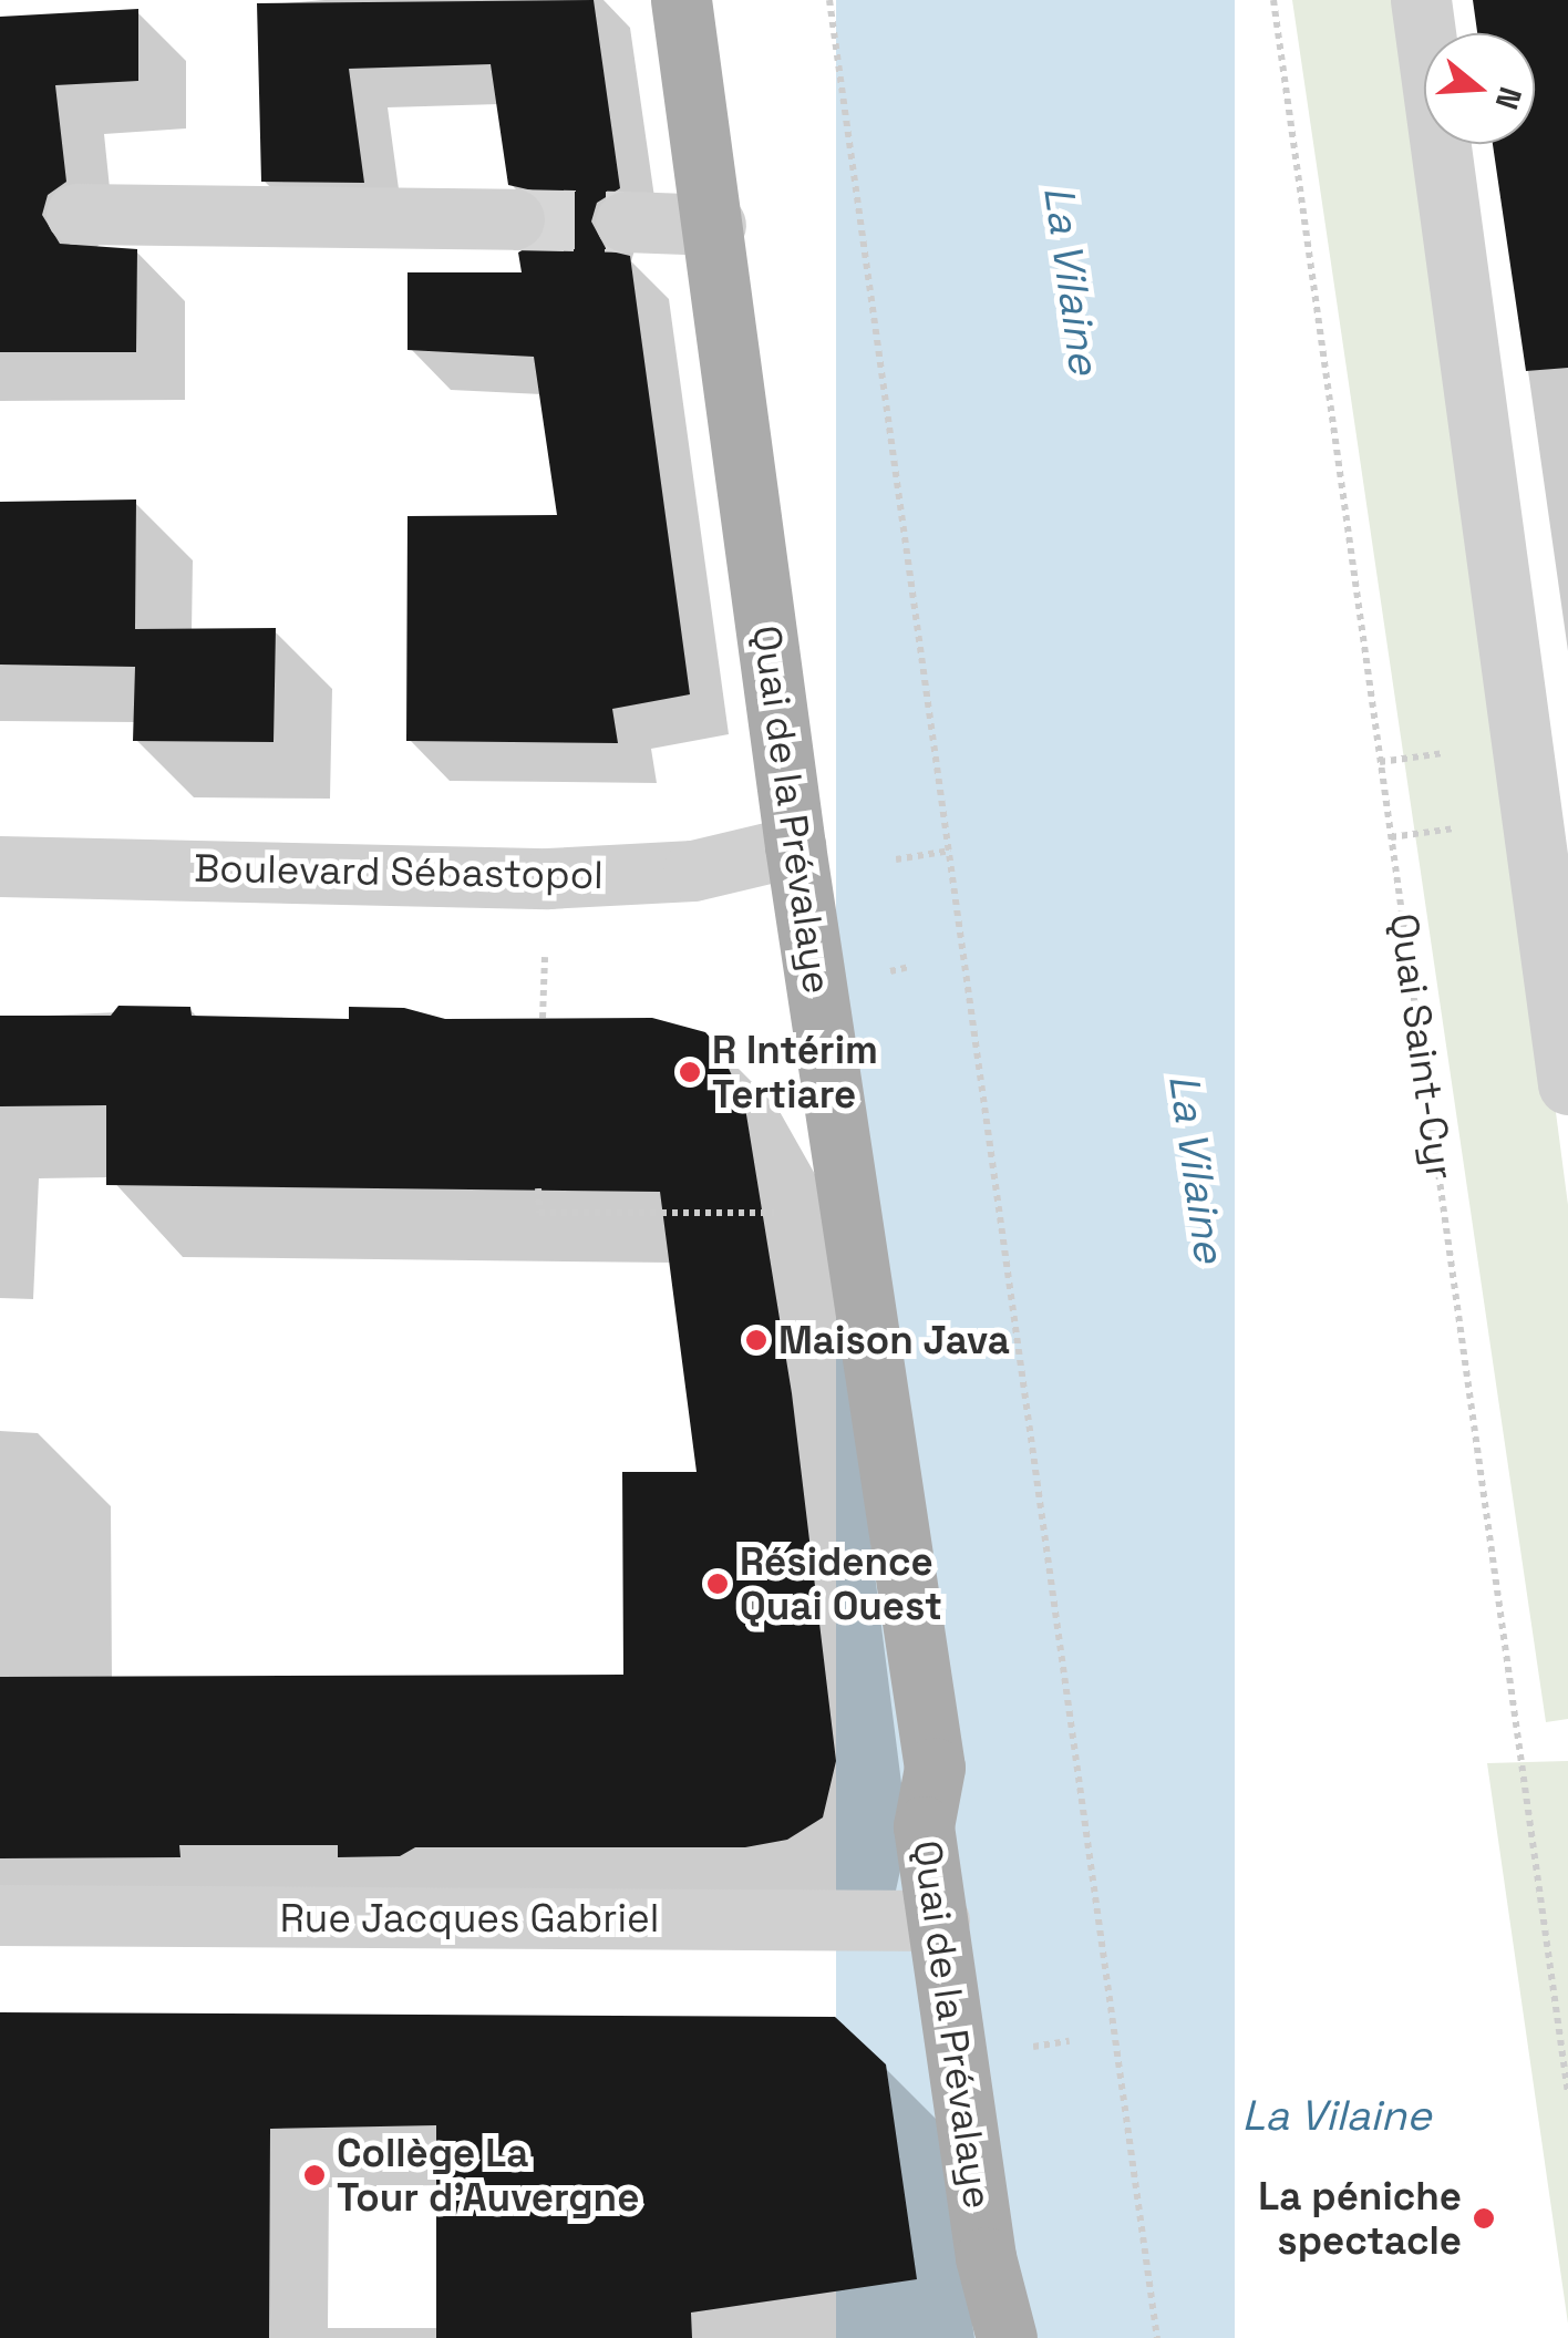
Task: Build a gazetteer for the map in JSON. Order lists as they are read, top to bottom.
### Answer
{
  "streets": {
    "main road": ["Quai de la Prévalaye"],
    "street": ["Boulevard Sébastopol", "Rue Jacques Gabriel"],
    "path": ["Quai Saint-Cyr"]
  },
  "crossings": [
    ["Quai de la Prévalaye", "Boulevard Sébastopol"],
    ["Quai de la Prévalaye", "Rue Jacques Gabriel"]
  ],
  "water": ["La Vilaine"],
  "places": [
    "R Intérim Tertiare",
    "Maison Java",
    "Résidence Quai Ouest",
    "Collège La Tour d'Auvergne",
    "La péniche spectacle"
  ],
  "north": "right"
}
